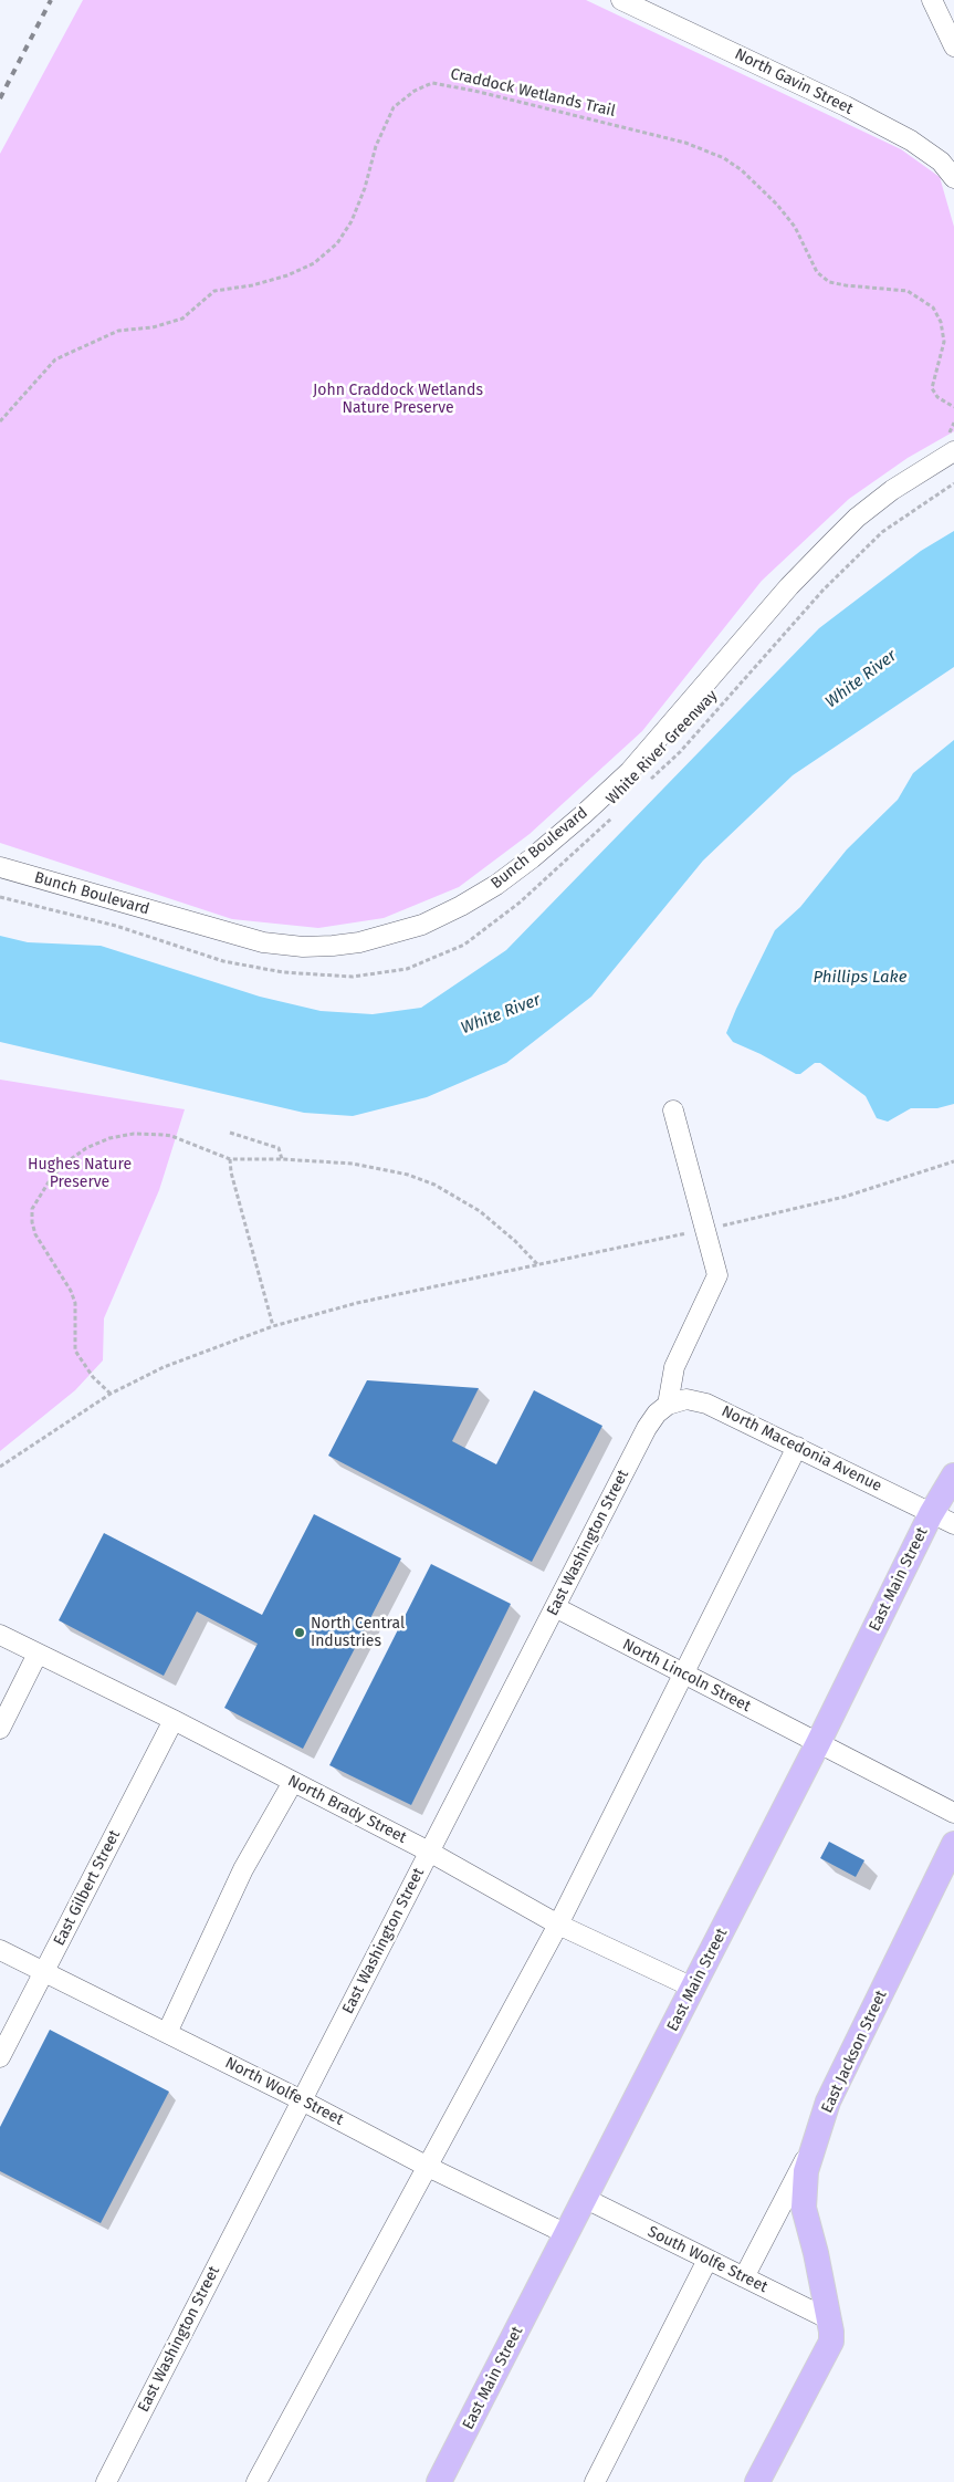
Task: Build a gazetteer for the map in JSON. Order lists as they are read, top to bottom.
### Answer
{
  "streets": {
    "main road": ["East Main Street", "East Jackson Street"],
    "street": [
      "North Gavin Street",
      "Bunch Boulevard",
      "North Macedonia Avenue",
      "East Washington Street",
      "North Lincoln Street",
      "North Brady Street",
      "East Gilbert Street",
      "North Wolfe Street",
      "South Wolfe Street"
    ],
    "path": ["Craddock Wetlands Trail", "White River Greenway"]
  },
  "crossings": [
    ["North Macedonia Avenue", "East Washington Street"],
    ["North Macedonia Avenue", "East Main Street"],
    ["East Washington Street", "North Lincoln Street"],
    ["East Washington Street", "North Brady Street"],
    ["East Washington Street", "North Wolfe Street"],
    ["East Main Street", "North Lincoln Street"],
    ["East Main Street", "North Brady Street"],
    ["East Main Street", "North Wolfe Street"],
    ["East Main Street", "South Wolfe Street"],
    ["North Brady Street", "East Gilbert Street"],
    ["East Gilbert Street", "North Wolfe Street"],
    ["East Jackson Street", "South Wolfe Street"]
  ],
  "water": ["White River", "Phillips Lake"],
  "parks": ["John Craddock Wetlands Nature Preserve", "Hughes Nature Preserve"],
  "places": ["North Central Industries"]
}
